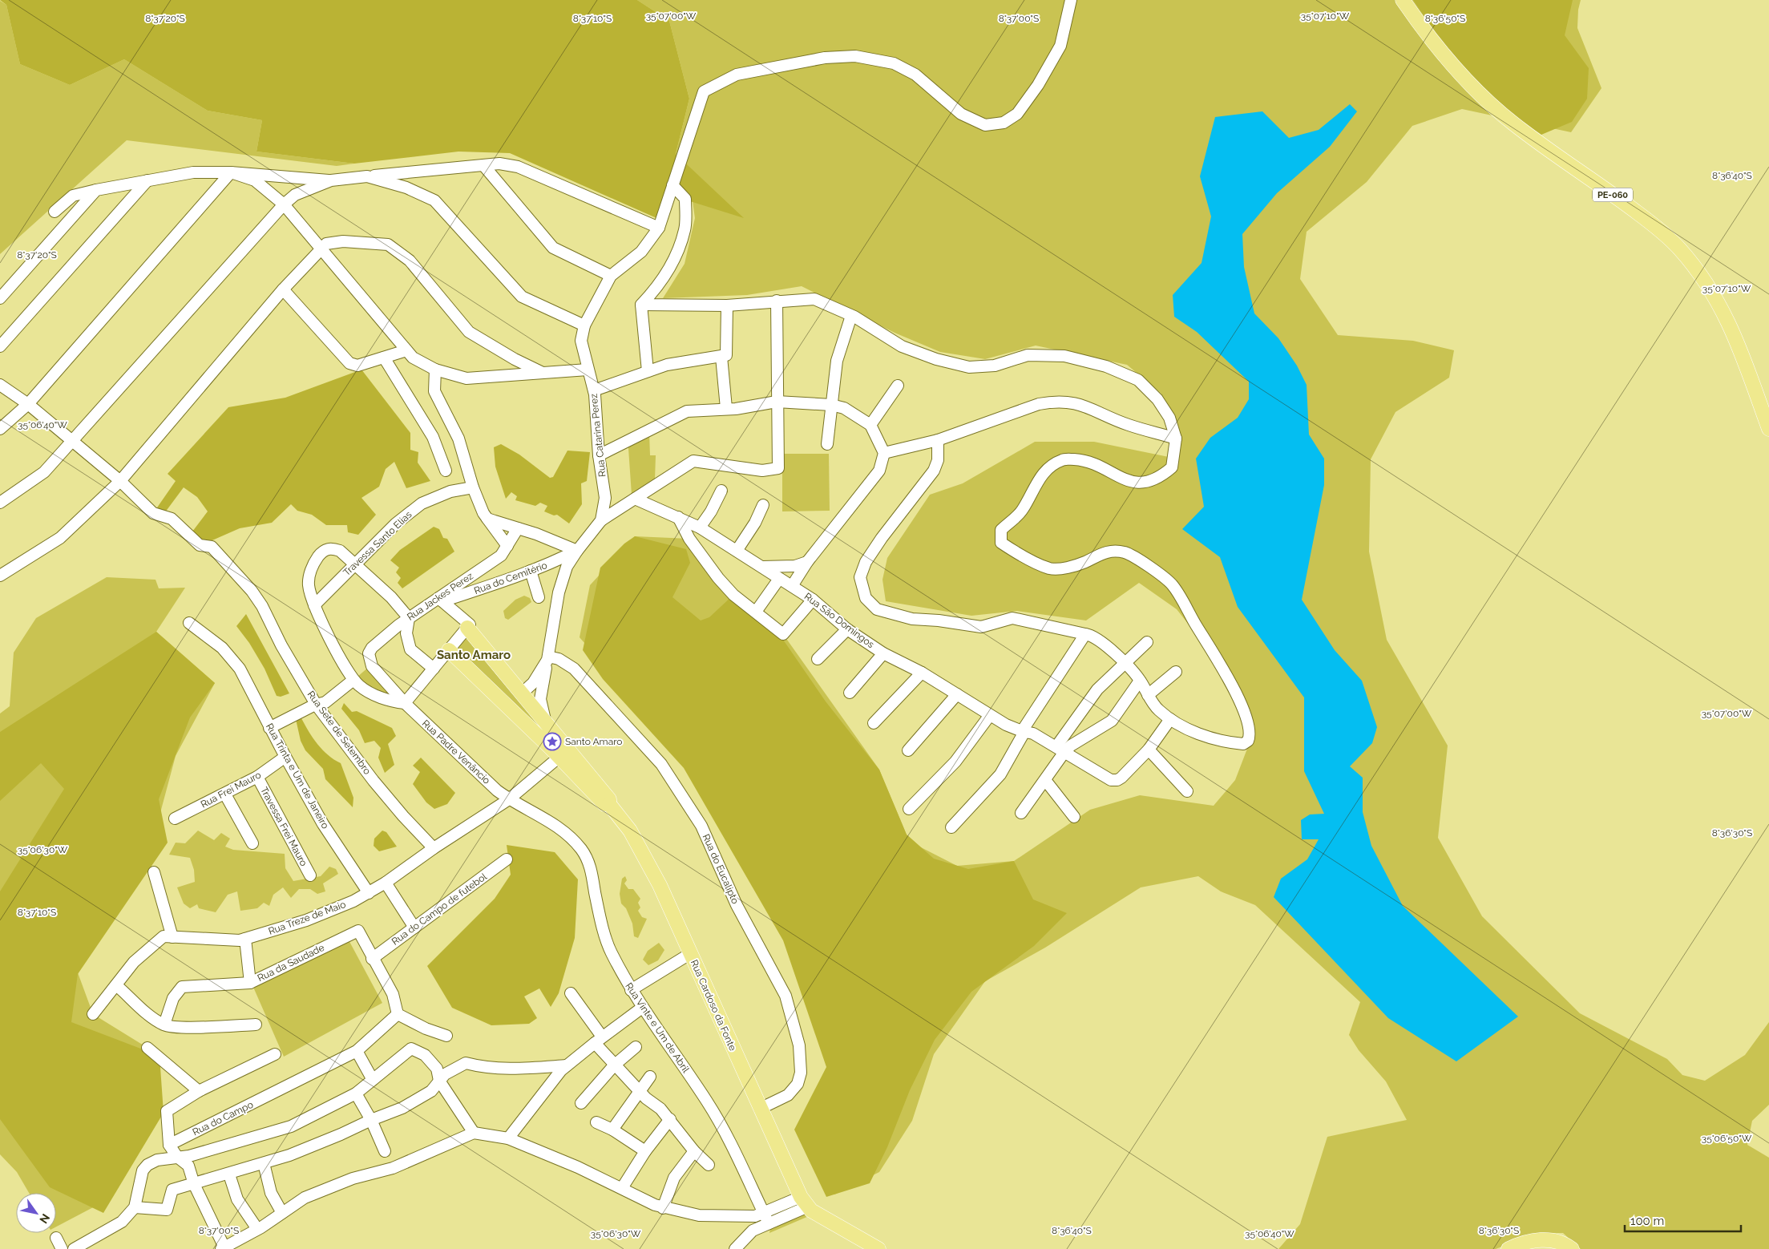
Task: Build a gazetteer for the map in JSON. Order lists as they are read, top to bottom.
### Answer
{
  "streets": {
    "main road": ["PE-060", "Rua Cardoso da Fonte"],
    "street": [
      "Rua Catarina Perez",
      "Travessa Santo Elias",
      "Rua do Cemitério",
      "Rua Jackes Perez",
      "Rua São Domingos",
      "Rua Sete de Setembro",
      "Rua Padre Venâncio",
      "Rua Trinta e Um de Janeiro",
      "Rua Frei Mauro",
      "Travessa Frei Mauro",
      "Rua do Eucalipto",
      "Rua do Campo de futebol",
      "Rua Treze de Maio",
      "Rua da Saudade",
      "Rua Vinte e Um de Abril",
      "Rua do Campo"
    ]
  },
  "crossings": [
    ["Travessa Santo Elias", "Rua Padre Venâncio"],
    ["Rua do Cemitério", "Rua Jackes Perez"],
    ["Rua do Cemitério", "Rua Cardoso da Fonte"],
    ["Rua Jackes Perez", "Rua Padre Venâncio"],
    ["Rua Jackes Perez", "Rua Cardoso da Fonte"],
    ["Rua Sete de Setembro", "Rua Treze de Maio"],
    ["Rua Padre Venâncio", "Rua Treze de Maio"],
    ["Rua Padre Venâncio", "Rua Vinte e Um de Abril"],
    ["Rua Trinta e Um de Janeiro", "Rua Frei Mauro"],
    ["Rua Trinta e Um de Janeiro", "Rua Treze de Maio"],
    ["Rua Frei Mauro", "Travessa Frei Mauro"],
    ["Rua do Eucalipto", "Rua Cardoso da Fonte"],
    ["Rua do Campo de futebol", "Rua da Saudade"],
    ["Rua Treze de Maio", "Rua Cardoso da Fonte"],
    ["Rua Treze de Maio", "Rua Vinte e Um de Abril"]
  ],
  "districts": ["Santo Amaro"],
  "places": {
    "place": ["Santo Amaro"]
  },
  "scale_bar": "100 m",
  "north": "bottom right",
  "coordinates": [
    "35°07'00\"W",
    "35°07'10\"W",
    "8°37'10\"S",
    "8°37'00\"S",
    "8°37'20\"S",
    "8°36'50\"S",
    "8°36'40\"S",
    "35°06'40\"W",
    "8°36'30\"S",
    "35°06'30\"W",
    "35°06'50\"W"
  ]
}
